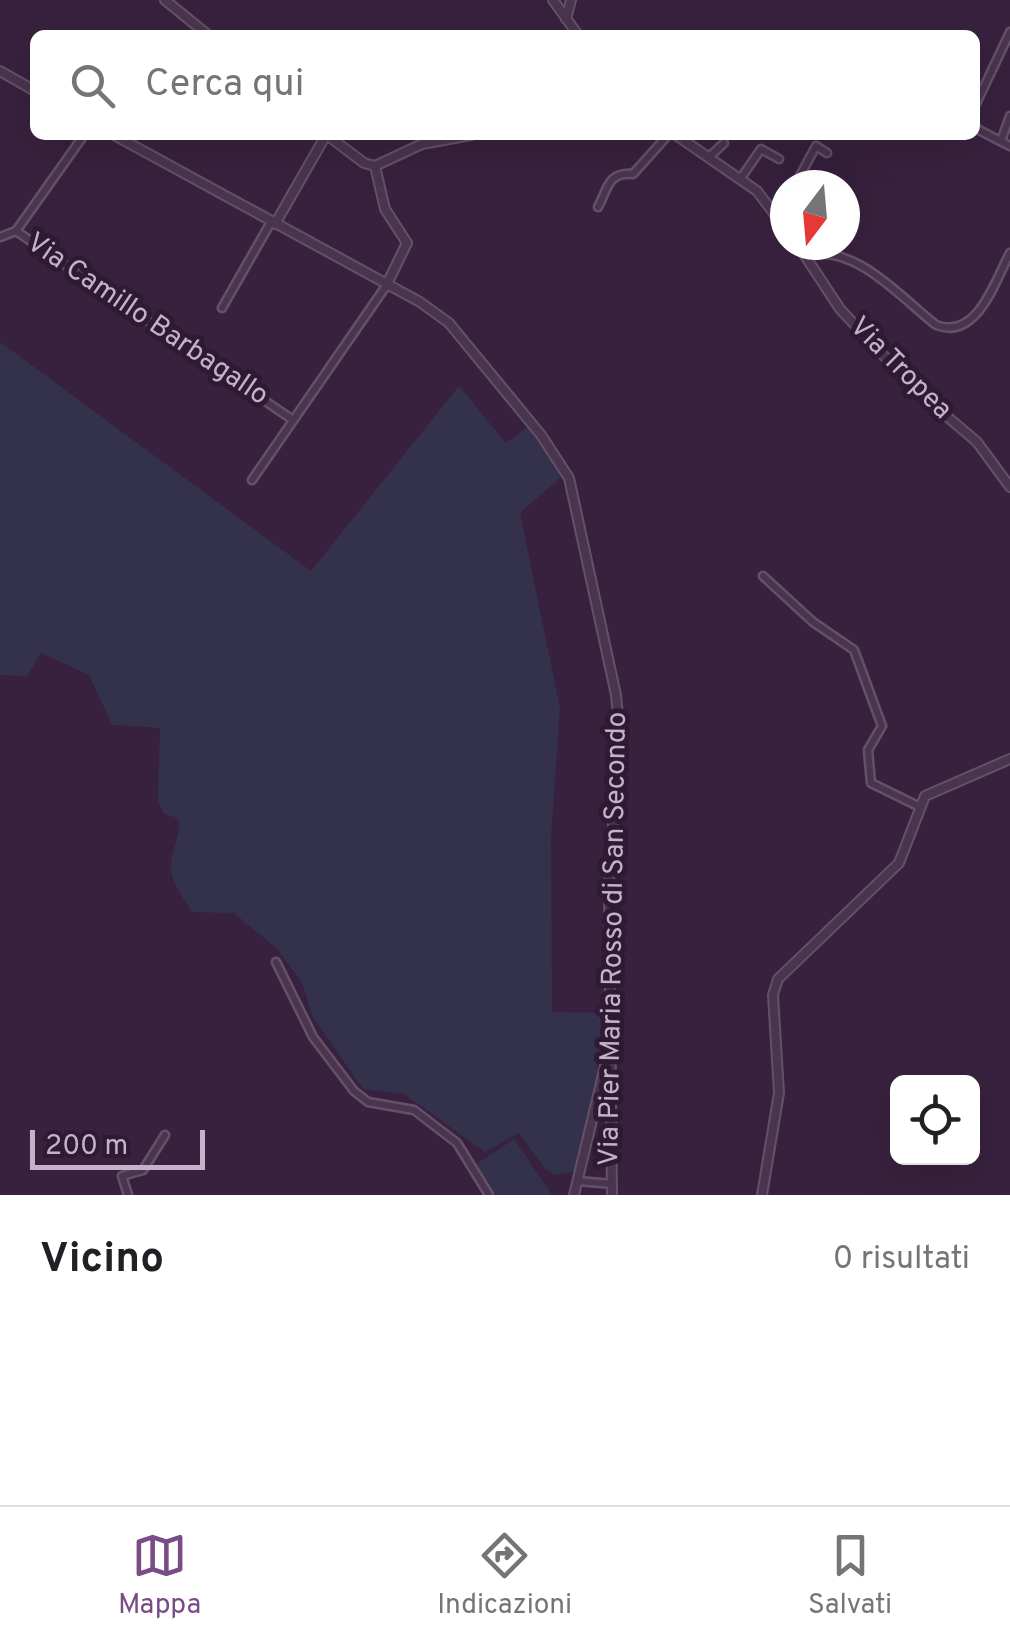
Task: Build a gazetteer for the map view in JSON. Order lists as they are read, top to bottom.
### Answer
{
  "streets": {
    "street": ["Via Camillo Barbagallo", "Via Tropea", "Via Pier Maria Rosso di San Secondo"]
  },
  "crossings": [
    ["Via Camillo Barbagallo", "Via Pier Maria Rosso di San Secondo"]
  ],
  "scale_bar": "200 m",
  "north": "bottom",
  "page": {
    "search": "Cerca qui",
    "scale": "200 m",
    "heading": ["Vicino", "0 risultati"],
    "nav": ["Mappa", "Indicazioni", "Salvati"]
  }
}
